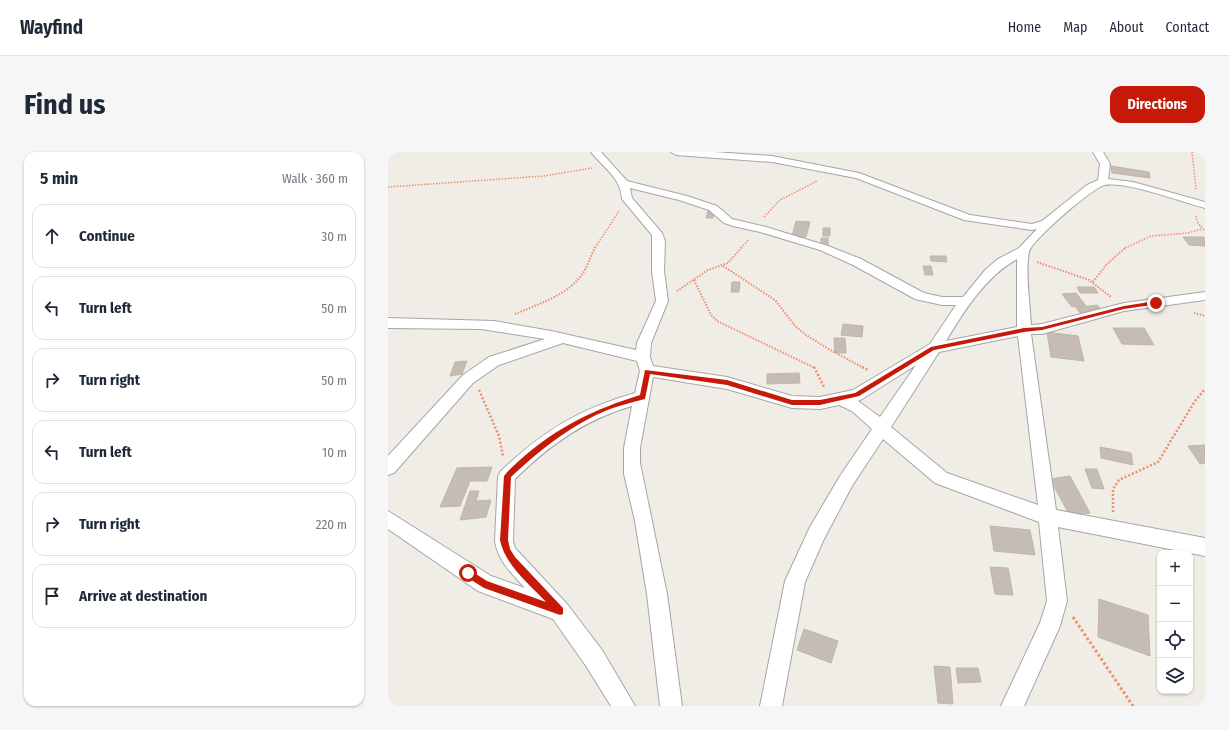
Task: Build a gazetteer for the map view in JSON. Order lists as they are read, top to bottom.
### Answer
{
  "page": {
    "header": "Wayfind",
    "nav": [
      "Home",
      "Map",
      "About",
      "Contact"
    ],
    "buttons": "Directions",
    "title": "Find us",
    "heading": ["5 min", "Walk · 360 m"],
    "list": [
      ["Continue", "30 m"],
      ["Turn left", "50 m"],
      ["Turn right", "50 m"],
      ["Turn left", "10 m"],
      ["Turn right", "220 m"],
      "Arrive at destination"
    ],
    "map_buttons": ["+", "−"]
  }
}
